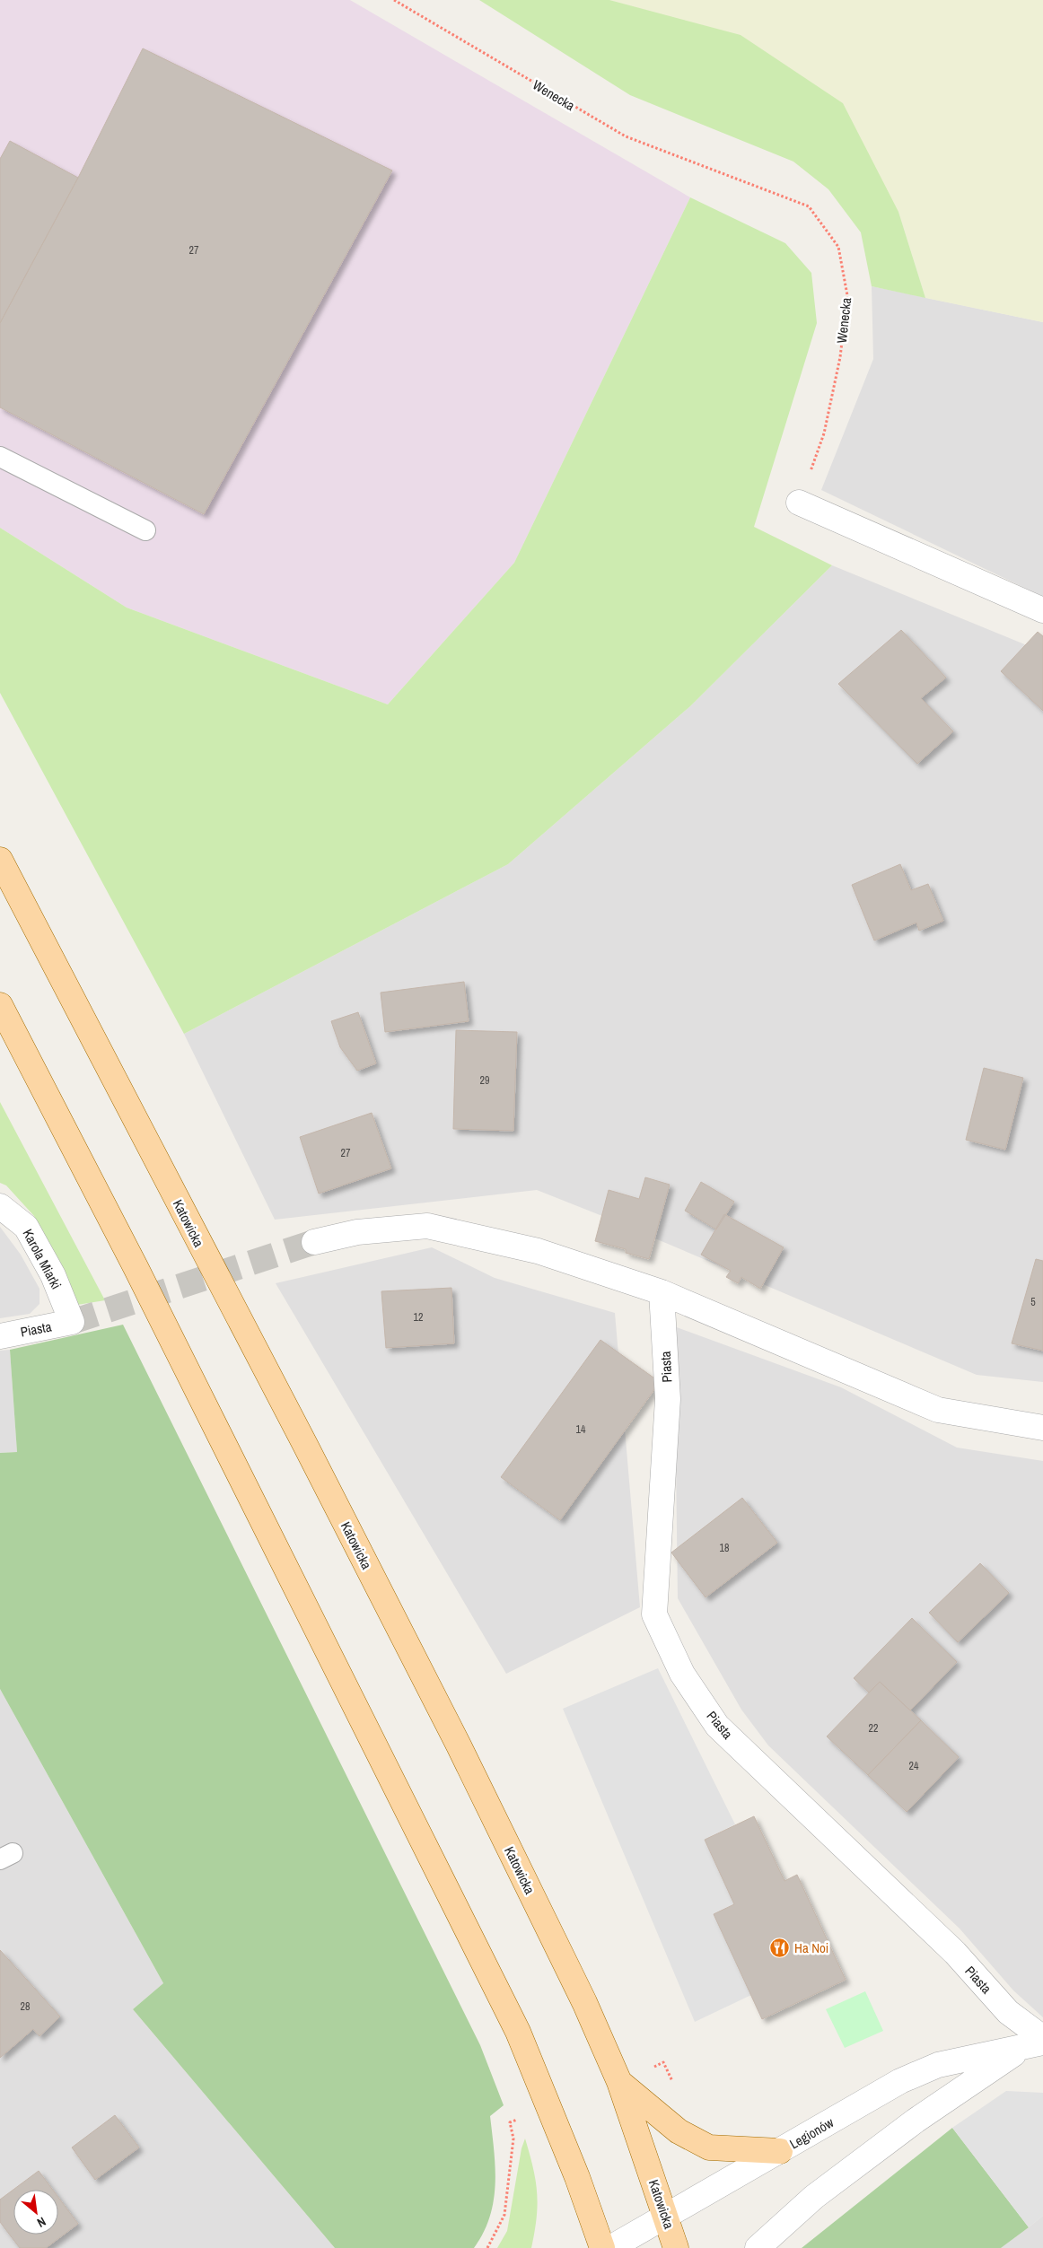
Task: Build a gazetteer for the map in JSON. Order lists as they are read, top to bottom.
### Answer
{
  "streets": {
    "main road": ["Katowicka"],
    "street": ["Karola Miarki", "Piasta", "Legionów"],
    "path": ["Wenecka"]
  },
  "crossings": [
    ["Katowicka", "Legionów"],
    ["Karola Miarki", "Piasta"],
    ["Piasta", "Legionów"]
  ],
  "places": {
    "restaurant": ["Ha Noi"]
  },
  "house_numbers": [
    "27",
    "29",
    "27",
    "5",
    "12",
    "14",
    "18",
    "22",
    "24",
    "28"
  ],
  "north": "bottom right"
}
